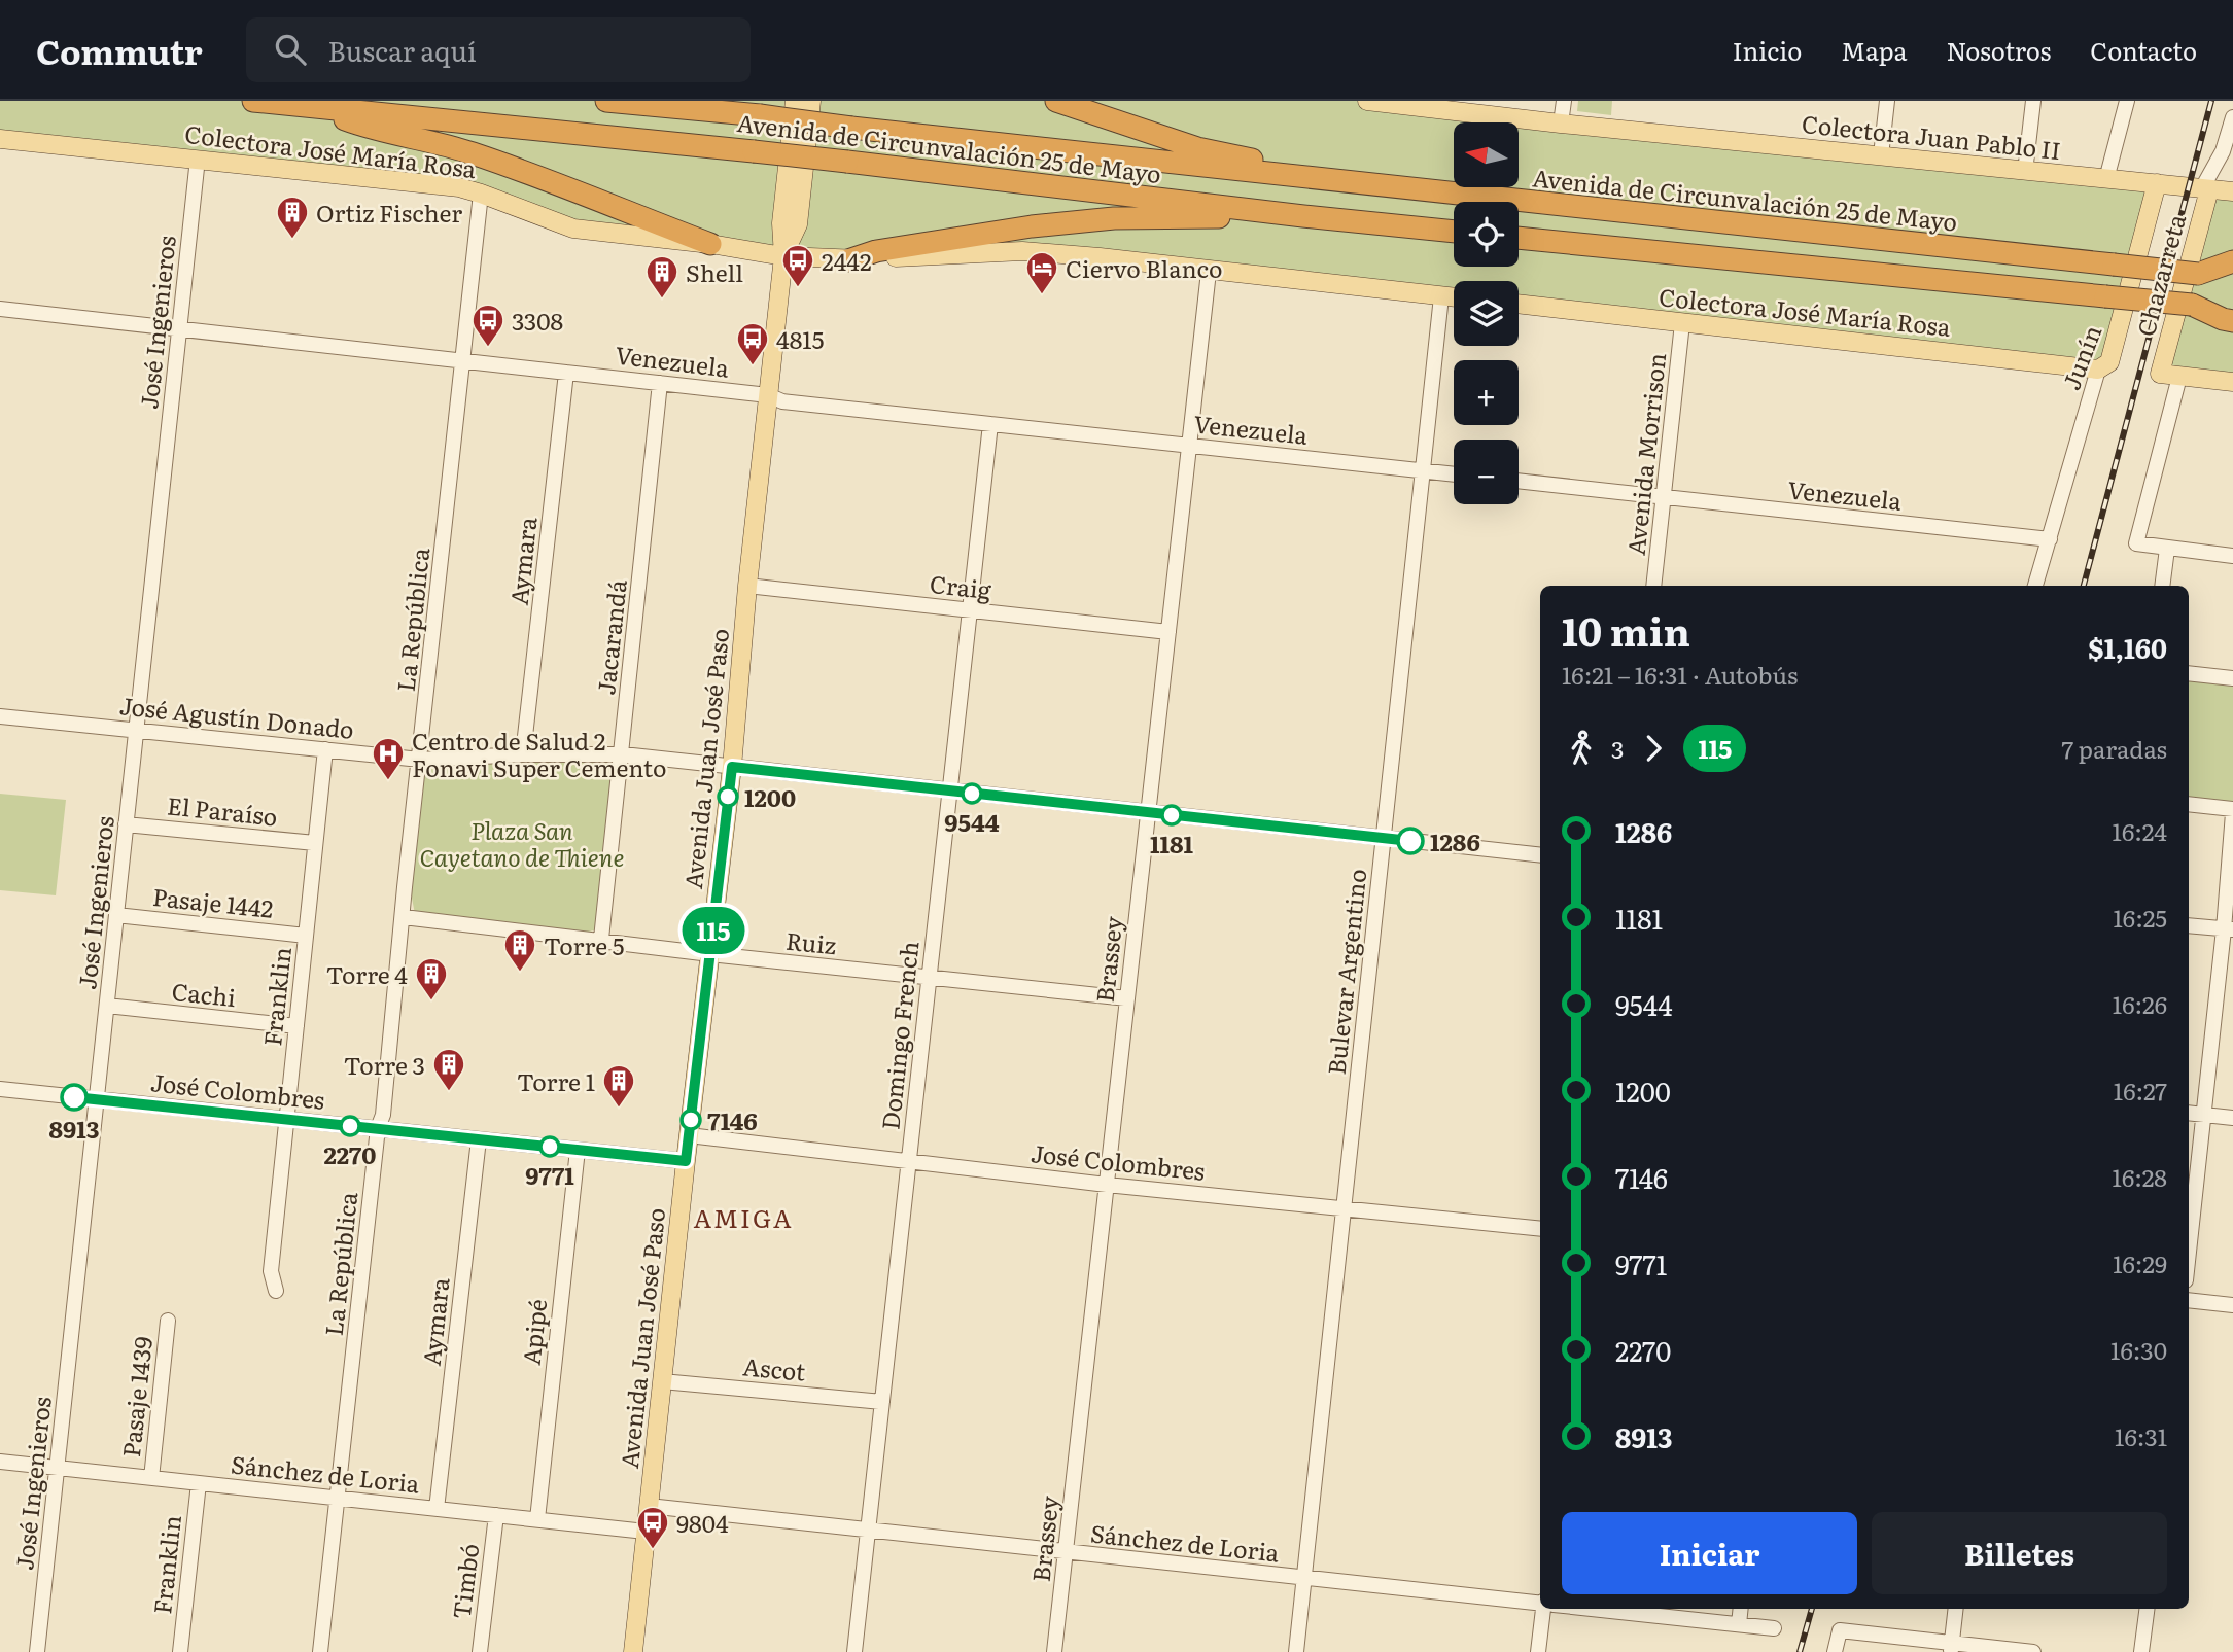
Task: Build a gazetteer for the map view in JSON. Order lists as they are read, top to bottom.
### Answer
{
  "streets": {
    "highway": ["Avenida de Circunvalación 25 de Mayo"],
    "main road": [
      "Colectora Juan Pablo II",
      "Colectora José María Rosa",
      "Chazarreta",
      "Junín",
      "Avenida Juan José Paso"
    ],
    "street": [
      "José Ingenieros",
      "Venezuela",
      "Avenida Morrison",
      "Aymara",
      "Craig",
      "La República",
      "Jacarandá",
      "José Agustín Donado",
      "El Paraíso",
      "Pasaje 1442",
      "Ruiz",
      "Brassey",
      "Bulevar Argentino",
      "Cachi",
      "Franklin",
      "Domingo French",
      "José Colombres",
      "Apipé",
      "Ascot",
      "Pasaje 1439",
      "Sánchez de Loria",
      "Timbó"
    ]
  },
  "crossings": [
    ["Colectora Juan Pablo II", "Chazarreta"],
    ["Colectora Juan Pablo II", "Junín"],
    ["Colectora José María Rosa", "José Ingenieros"],
    ["Colectora José María Rosa", "Junín"],
    ["Colectora José María Rosa", "Avenida Morrison"],
    ["Colectora José María Rosa", "La República"],
    ["Colectora José María Rosa", "Avenida Juan José Paso"],
    ["Colectora José María Rosa", "Brassey"],
    ["Colectora José María Rosa", "Bulevar Argentino"],
    ["José Ingenieros", "Venezuela"],
    ["José Ingenieros", "José Agustín Donado"],
    ["José Ingenieros", "El Paraíso"],
    ["José Ingenieros", "Pasaje 1442"],
    ["José Ingenieros", "Cachi"],
    ["José Ingenieros", "José Colombres"],
    ["José Ingenieros", "Sánchez de Loria"],
    ["Junín", "Venezuela"],
    ["Venezuela", "Avenida Morrison"],
    ["Venezuela", "Aymara"],
    ["Venezuela", "La República"],
    ["Venezuela", "Jacarandá"],
    ["Venezuela", "Avenida Juan José Paso"],
    ["Venezuela", "Brassey"],
    ["Venezuela", "Bulevar Argentino"],
    ["Venezuela", "Domingo French"],
    ["Aymara", "José Agustín Donado"],
    ["Aymara", "José Colombres"],
    ["Aymara", "Sánchez de Loria"],
    ["Craig", "Avenida Juan José Paso"],
    ["Craig", "Brassey"],
    ["Craig", "Domingo French"],
    ["La República", "José Agustín Donado"],
    ["La República", "Ruiz"],
    ["La República", "José Colombres"],
    ["La República", "Sánchez de Loria"],
    ["Jacarandá", "José Agustín Donado"],
    ["Jacarandá", "Ruiz"],
    ["José Agustín Donado", "Avenida Juan José Paso"],
    ["José Agustín Donado", "Brassey"],
    ["José Agustín Donado", "Bulevar Argentino"],
    ["José Agustín Donado", "Franklin"],
    ["José Agustín Donado", "Domingo French"],
    ["Avenida Juan José Paso", "Ruiz"],
    ["Avenida Juan José Paso", "José Colombres"],
    ["Avenida Juan José Paso", "Ascot"],
    ["Avenida Juan José Paso", "Sánchez de Loria"],
    ["El Paraíso", "Franklin"],
    ["Pasaje 1442", "Franklin"],
    ["Ruiz", "Brassey"],
    ["Ruiz", "Domingo French"],
    ["Brassey", "José Colombres"],
    ["Brassey", "Sánchez de Loria"],
    ["Bulevar Argentino", "José Colombres"],
    ["Bulevar Argentino", "Sánchez de Loria"],
    ["Cachi", "Franklin"],
    ["Franklin", "José Colombres"],
    ["Franklin", "Sánchez de Loria"],
    ["Domingo French", "José Colombres"],
    ["Domingo French", "Ascot"],
    ["Domingo French", "Sánchez de Loria"],
    ["José Colombres", "Apipé"],
    ["Apipé", "Sánchez de Loria"],
    ["Pasaje 1439", "Sánchez de Loria"],
    ["Sánchez de Loria", "Timbó"]
  ],
  "districts": ["AMIGA"],
  "parks": ["Plaza San Cayetano de Thiene"],
  "places": {
    "building": [
      "Ortiz Fischer",
      "Shell",
      "Torre 5",
      "Torre 4",
      "Torre 3",
      "Torre 1"
    ],
    "bus stop": [
      "2442",
      "3308",
      "4815",
      "9804"
    ],
    "hotel": ["Ciervo Blanco"],
    "hospital": ["Centro de Salud 2 Fonavi Super Cemento"],
    "other": [
      "9544",
      "1200",
      "1181",
      "1286",
      "8913",
      "7146",
      "2270",
      "9771"
    ]
  },
  "lines": ["bus line 115"],
  "north": "left",
  "page": {
    "header": "Commutr",
    "search": "Buscar aquí",
    "nav": [
      "Inicio",
      "Mapa",
      "Nosotros",
      "Contacto"
    ],
    "on_map": "115",
    "map_buttons": ["+", "−"],
    "heading": ["10 min", "16:21 – 16:31 · Autobús", "$1,160"],
    "legs": ["3", "115", "7 paradas"],
    "list": [
      {
        "name": "1286",
        "value": "16:24"
      },
      {
        "name": "1181",
        "value": "16:25"
      },
      {
        "name": "9544",
        "value": "16:26"
      },
      {
        "name": "1200",
        "value": "16:27"
      },
      {
        "name": "7146",
        "value": "16:28"
      },
      {
        "name": "9771",
        "value": "16:29"
      },
      {
        "name": "2270",
        "value": "16:30"
      },
      {
        "name": "8913",
        "value": "16:31"
      }
    ],
    "buttons": ["Iniciar", "Billetes"]
  }
}
